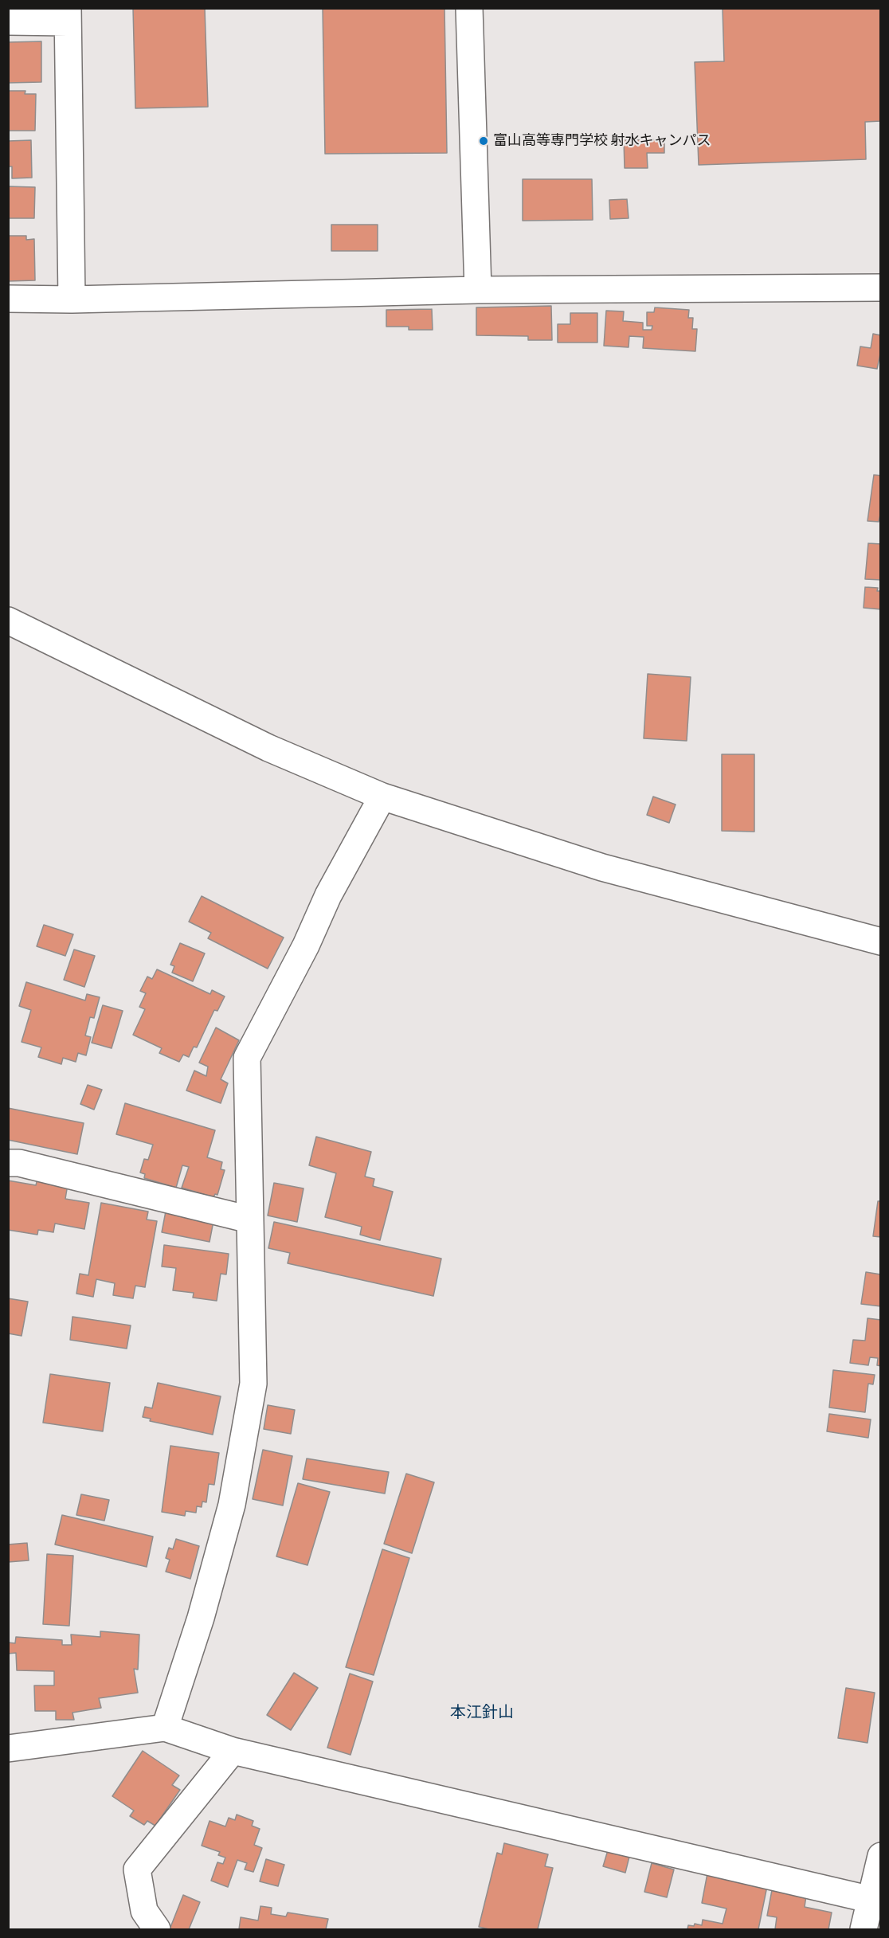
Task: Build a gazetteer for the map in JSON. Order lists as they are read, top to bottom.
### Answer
{
  "districts": ["本江針山"],
  "places": ["富山高等専門学校 射水キャンパス"]
}
